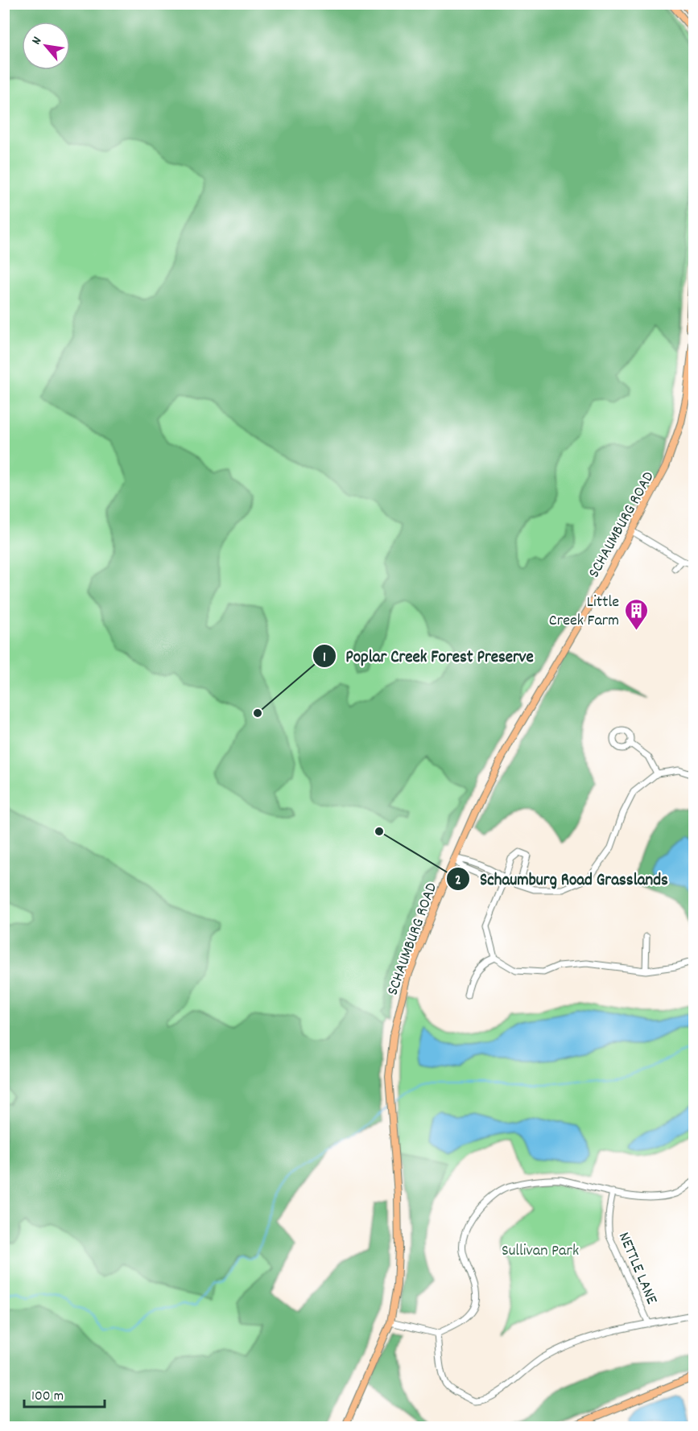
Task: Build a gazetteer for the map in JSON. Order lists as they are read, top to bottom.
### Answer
{
  "streets": {
    "main road": ["SCHAUMBURG ROAD"],
    "street": ["NETTLE LANE"]
  },
  "parks": ["Sullivan Park"],
  "places": {
    "building": ["Little Creek Farm"],
    "other": ["Poplar Creek Forest Preserve", "Schaumburg Road Grasslands"]
  },
  "scale_bar": "100 m",
  "north": "top left"
}
